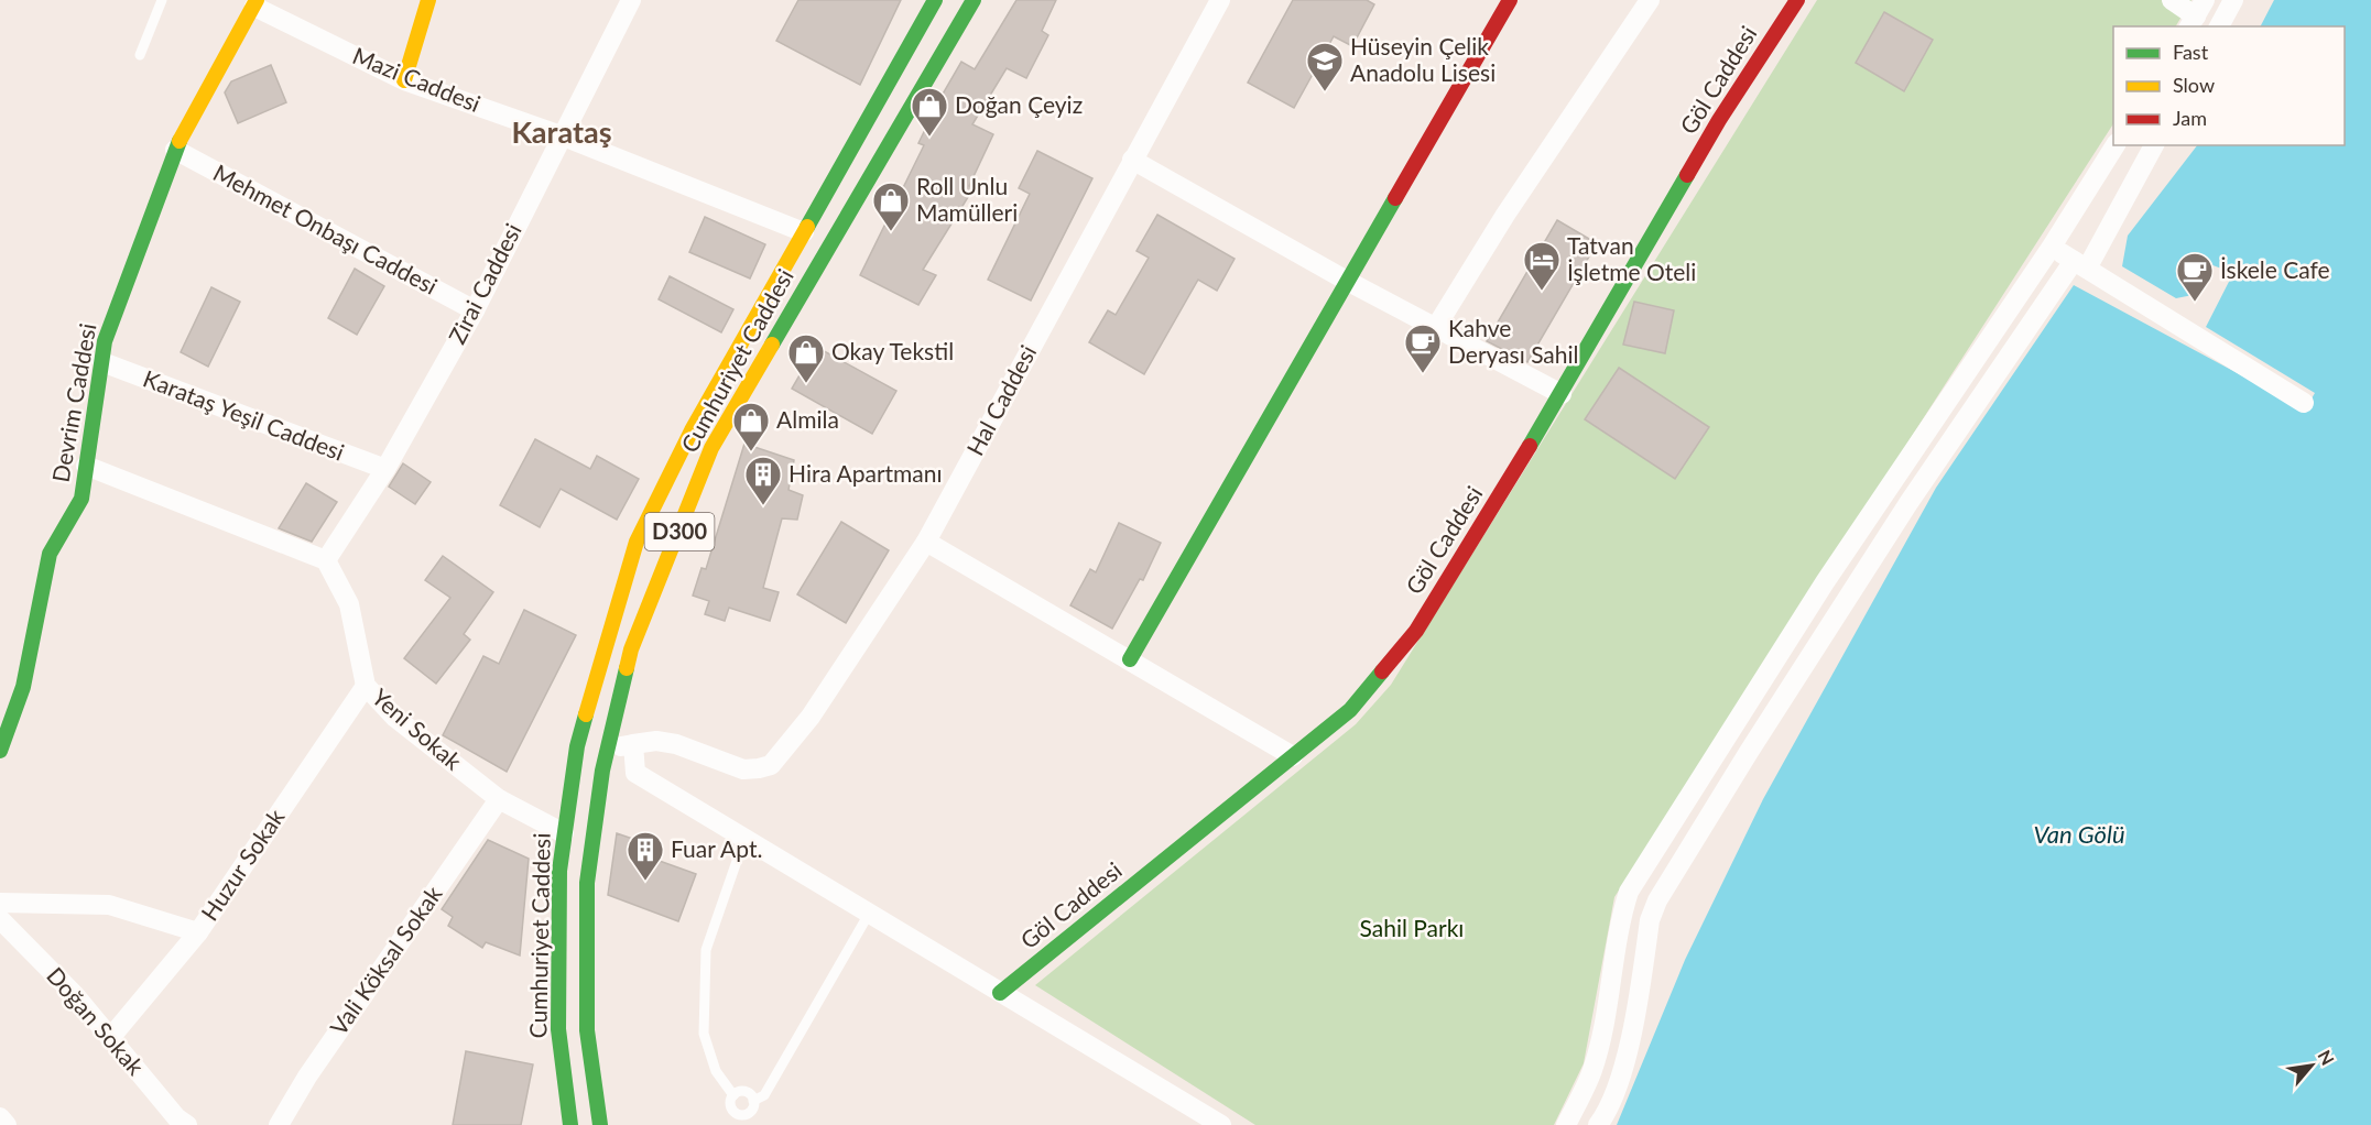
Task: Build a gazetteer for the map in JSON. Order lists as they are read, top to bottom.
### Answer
{
  "streets": {
    "main road": [
      "Göl Caddesi",
      "Cumhuriyet Caddesi",
      "Devrim Caddesi",
      "D300"
    ],
    "street": [
      "Mazi Caddesi",
      "Mehmet Onbaşı Caddesi",
      "Zirai Caddesi",
      "Hal Caddesi",
      "Karataş Yeşil Caddesi",
      "Yeni Sokak",
      "Huzur Sokak",
      "Vali Köksal Sokak",
      "Doğan Sokak"
    ]
  },
  "crossings": [
    ["Mazi Caddesi", "Zirai Caddesi"],
    ["Mazi Caddesi", "Cumhuriyet Caddesi"],
    ["Mazi Caddesi", "Devrim Caddesi"],
    ["Mehmet Onbaşı Caddesi", "Zirai Caddesi"],
    ["Mehmet Onbaşı Caddesi", "Devrim Caddesi"],
    ["Zirai Caddesi", "Karataş Yeşil Caddesi"],
    ["Zirai Caddesi", "Yeni Sokak"],
    ["Cumhuriyet Caddesi", "Hal Caddesi"],
    ["Cumhuriyet Caddesi", "Yeni Sokak"],
    ["Devrim Caddesi", "Karataş Yeşil Caddesi"],
    ["Yeni Sokak", "Huzur Sokak"],
    ["Yeni Sokak", "Vali Köksal Sokak"],
    ["Huzur Sokak", "Doğan Sokak"]
  ],
  "districts": ["Karataş"],
  "water": ["Van Gölü"],
  "parks": ["Sahil Parkı"],
  "places": {
    "school or university": ["Hüseyin Çelik Anadolu Lisesi"],
    "shop": [
      "Doğan Çeyiz",
      "Roll Unlu Mamülleri",
      "Okay Tekstil",
      "Almila"
    ],
    "hotel": ["Tatvan İşletme Oteli"],
    "cafe": ["İskele Cafe", "Kahve Deryası Sahil"],
    "building": ["Hira Apartmanı", "Fuar Apt."]
  },
  "legend": ["Fast", "Slow", "Jam"],
  "north": "top right"
}
